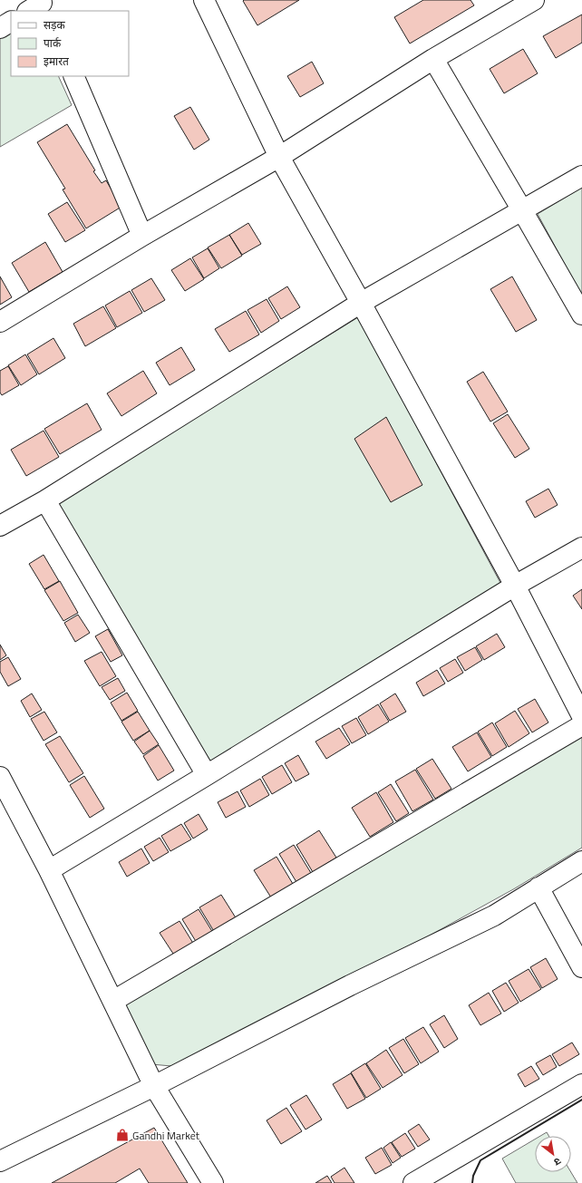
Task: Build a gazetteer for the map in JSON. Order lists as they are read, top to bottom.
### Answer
{
  "places": {
    "shop": ["Gandhi Market"]
  },
  "legend": ["सड़क", "पार्क", "इमारत"],
  "north": "bottom right"
}
